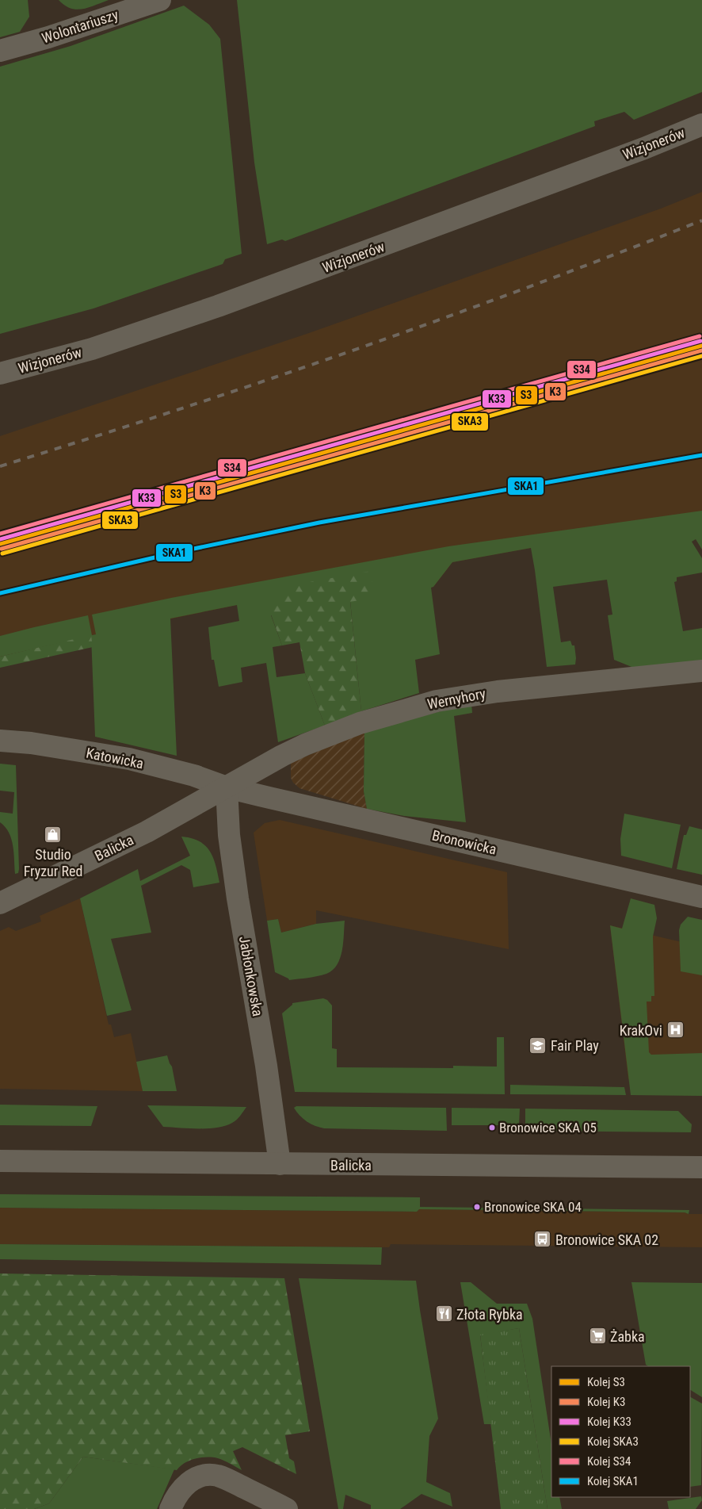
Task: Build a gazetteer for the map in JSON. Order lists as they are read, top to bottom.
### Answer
{
  "streets": {
    "street": [
      "Wolontariuszy",
      "Wizjonerów",
      "Wernyhory",
      "Katowicka",
      "Bronowicka",
      "Balicka",
      "Jabłonkowska"
    ]
  },
  "crossings": [
    ["Wernyhory", "Katowicka"],
    ["Wernyhory", "Bronowicka"],
    ["Wernyhory", "Balicka"],
    ["Wernyhory", "Jabłonkowska"],
    ["Katowicka", "Bronowicka"],
    ["Katowicka", "Balicka"],
    ["Katowicka", "Jabłonkowska"],
    ["Bronowicka", "Balicka"],
    ["Bronowicka", "Jabłonkowska"],
    ["Balicka", "Jabłonkowska"]
  ],
  "places": {
    "shop": ["Studio Fryzur Red"],
    "hospital": ["KrakOvi"],
    "school or university": ["Fair Play"],
    "other": ["Bronowice SKA 05", "Bronowice SKA 04"],
    "bus stop": ["Bronowice SKA 02"],
    "restaurant": ["Złota Rybka"],
    "supermarket": ["Żabka"]
  },
  "lines": [
    "rail line S34",
    "rail line K33",
    "rail line S3",
    "rail line K3",
    "rail line SKA3",
    "rail line SKA1"
  ],
  "legend": [
    "Kolej S3",
    "Kolej K3",
    "Kolej K33",
    "Kolej SKA3",
    "Kolej S34",
    "Kolej SKA1"
  ]
}
